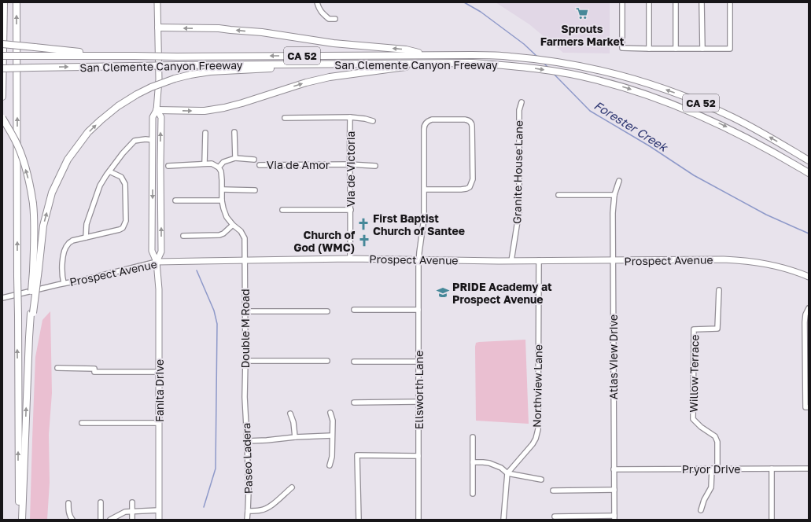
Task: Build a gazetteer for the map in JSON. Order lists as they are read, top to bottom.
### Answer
{
  "streets": {
    "highway": ["CA 52", "San Clemente Canyon Freeway"],
    "main road": ["Prospect Avenue", "Fanita Drive"],
    "street": [
      "Via de Amor",
      "Via de Victoria",
      "Granite House Lane",
      "Double M Road",
      "Atlas View Drive",
      "Willow Terrace",
      "Northview Lane",
      "Ellsworth Lane",
      "Paseo Ladera",
      "Pryor Drive"
    ]
  },
  "crossings": [
    ["Via de Amor", "Via de Victoria"],
    ["Via de Victoria", "Prospect Avenue"],
    ["Granite House Lane", "Prospect Avenue"],
    ["Prospect Avenue", "Double M Road"],
    ["Prospect Avenue", "Atlas View Drive"],
    ["Prospect Avenue", "Northview Lane"],
    ["Prospect Avenue", "Ellsworth Lane"],
    ["Prospect Avenue", "Fanita Drive"],
    ["Double M Road", "Paseo Ladera"],
    ["Atlas View Drive", "Pryor Drive"],
    ["Willow Terrace", "Pryor Drive"]
  ],
  "water": ["Forester Creek"],
  "places": {
    "supermarket": ["Sprouts Farmers Market"],
    "church": ["First Baptist Church of Santee", "Church of God (WMC)"],
    "school or university": ["PRIDE Academy at Prospect Avenue"]
  }
}
